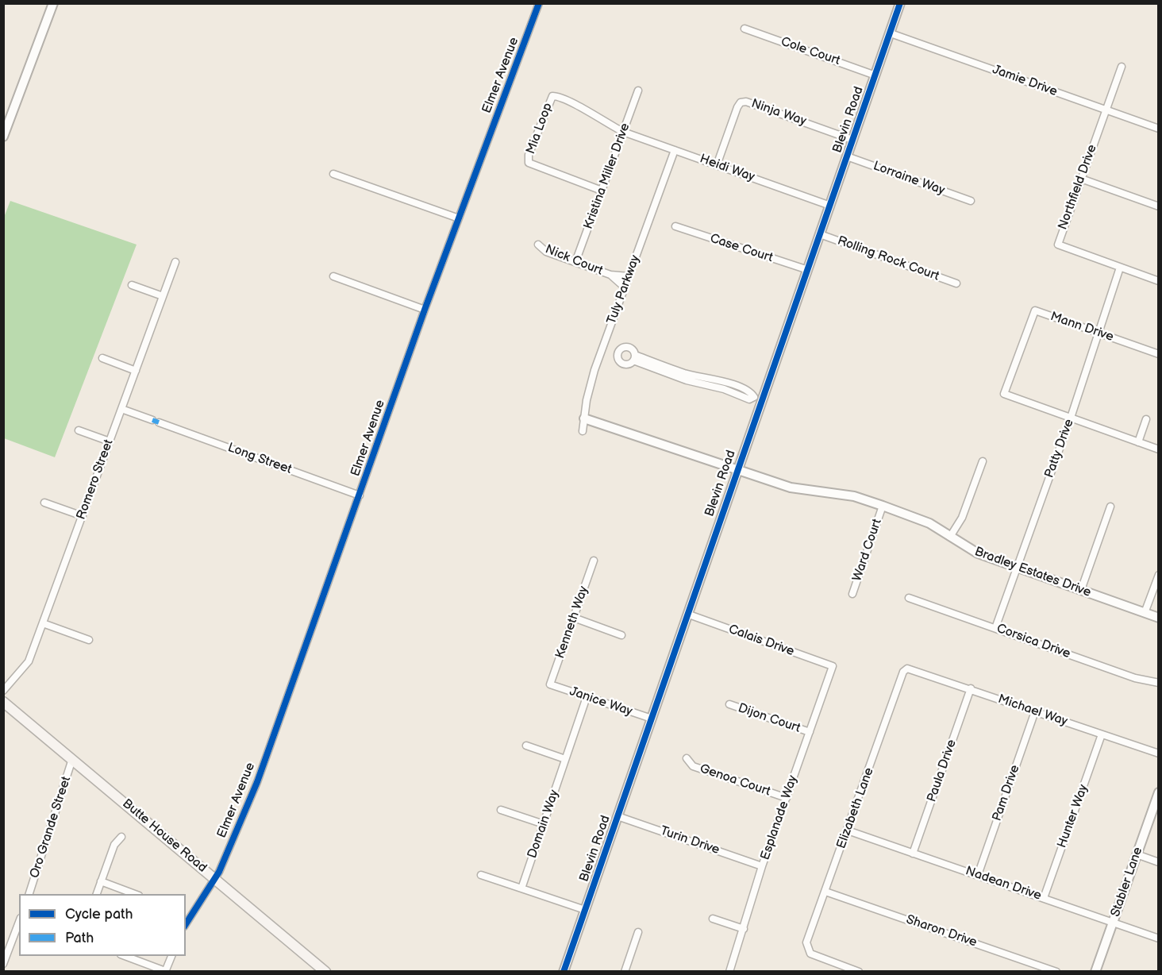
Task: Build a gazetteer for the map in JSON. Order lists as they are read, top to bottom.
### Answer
{
  "streets": {
    "main road": ["Butte House Road"],
    "street": [
      "Cole Court",
      "Elmer Avenue",
      "Jamie Drive",
      "Ninja Way",
      "Blevin Road",
      "Mia Loop",
      "Heidi Way",
      "Kristina Miller Drive",
      "Lorraine Way",
      "Northfield Drive",
      "Case Court",
      "Rolling Rock Court",
      "Nick Court",
      "Tuly Parkway",
      "Mann Drive",
      "Patty Drive",
      "Long Street",
      "Romero Street",
      "Ward Court",
      "Bradley Estates Drive",
      "Kenneth Way",
      "Calais Drive",
      "Corsica Drive",
      "Janice Way",
      "Michael Way",
      "Dijon Court",
      "Paula Drive",
      "Genoa Court",
      "Pam Drive",
      "Elizabeth Lane",
      "Hunter Way",
      "Esplanade Way",
      "Domain Way",
      "Oro Grande Street",
      "Turin Drive",
      "Stabler Lane",
      "Nadean Drive",
      "Sharon Drive"
    ]
  },
  "crossings": [
    ["Cole Court", "Blevin Road"],
    ["Elmer Avenue", "Long Street"],
    ["Elmer Avenue", "Butte House Road"],
    ["Jamie Drive", "Blevin Road"],
    ["Jamie Drive", "Northfield Drive"],
    ["Ninja Way", "Blevin Road"],
    ["Ninja Way", "Heidi Way"],
    ["Blevin Road", "Heidi Way"],
    ["Blevin Road", "Lorraine Way"],
    ["Blevin Road", "Case Court"],
    ["Blevin Road", "Rolling Rock Court"],
    ["Blevin Road", "Bradley Estates Drive"],
    ["Blevin Road", "Calais Drive"],
    ["Blevin Road", "Janice Way"],
    ["Blevin Road", "Turin Drive"],
    ["Mia Loop", "Heidi Way"],
    ["Mia Loop", "Kristina Miller Drive"],
    ["Heidi Way", "Kristina Miller Drive"],
    ["Heidi Way", "Tuly Parkway"],
    ["Kristina Miller Drive", "Nick Court"],
    ["Northfield Drive", "Patty Drive"],
    ["Nick Court", "Tuly Parkway"],
    ["Tuly Parkway", "Bradley Estates Drive"],
    ["Mann Drive", "Patty Drive"],
    ["Patty Drive", "Bradley Estates Drive"],
    ["Patty Drive", "Corsica Drive"],
    ["Long Street", "Romero Street"],
    ["Ward Court", "Bradley Estates Drive"],
    ["Kenneth Way", "Janice Way"],
    ["Calais Drive", "Esplanade Way"],
    ["Janice Way", "Domain Way"],
    ["Michael Way", "Paula Drive"],
    ["Michael Way", "Pam Drive"],
    ["Michael Way", "Elizabeth Lane"],
    ["Michael Way", "Hunter Way"],
    ["Dijon Court", "Esplanade Way"],
    ["Paula Drive", "Nadean Drive"],
    ["Genoa Court", "Esplanade Way"],
    ["Pam Drive", "Nadean Drive"],
    ["Elizabeth Lane", "Nadean Drive"],
    ["Elizabeth Lane", "Sharon Drive"],
    ["Hunter Way", "Nadean Drive"],
    ["Esplanade Way", "Turin Drive"],
    ["Oro Grande Street", "Butte House Road"],
    ["Stabler Lane", "Nadean Drive"]
  ],
  "legend": ["Cycle path", "Path"]
}
